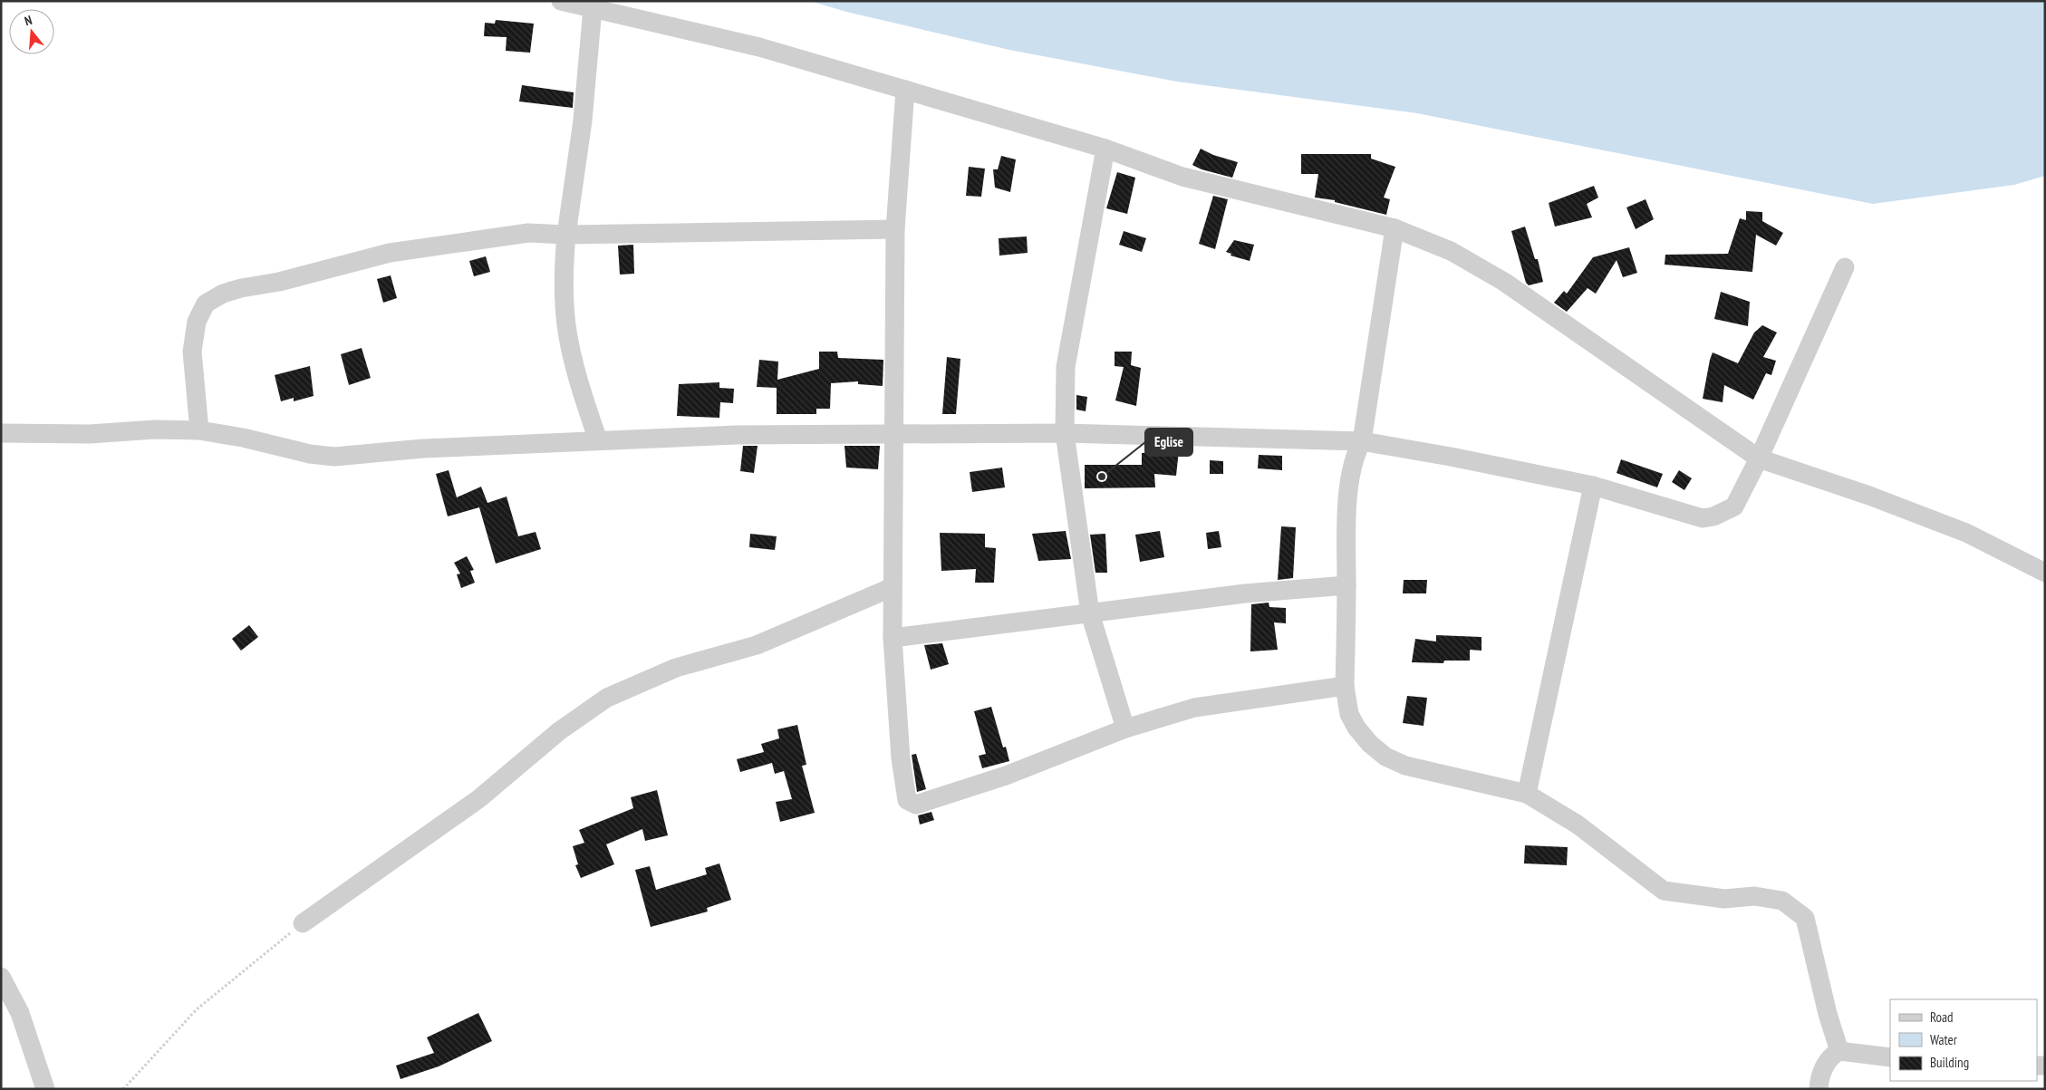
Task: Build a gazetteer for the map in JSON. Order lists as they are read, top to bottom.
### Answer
{
  "places": ["Eglise"],
  "legend": ["Road", "Water", "Building"],
  "north": "top"
}
